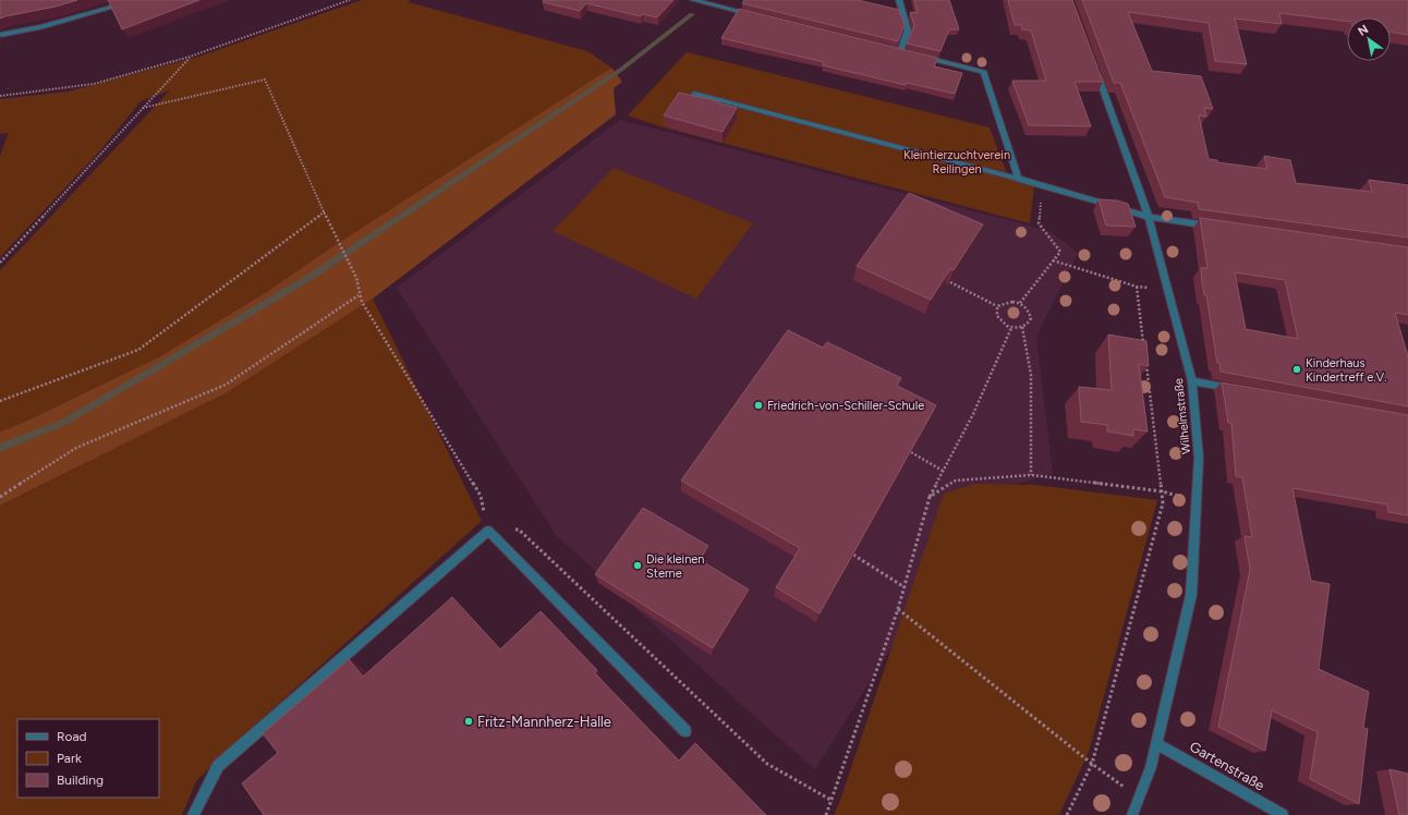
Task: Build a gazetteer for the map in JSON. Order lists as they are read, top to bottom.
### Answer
{
  "streets": {
    "street": ["Wilhelmstraße", "Gartenstraße"]
  },
  "crossings": [
    ["Wilhelmstraße", "Gartenstraße"]
  ],
  "parks": ["Kleintierzuchtverein Reilingen"],
  "places": [
    "Kinderhaus Kindertreff e.V.",
    "Friedrich-von-Schiller-Schule",
    "Die kleinen Sterne",
    "Fritz-Mannherz-Halle"
  ],
  "legend": ["Road", "Park", "Building"],
  "north": "top left"
}
